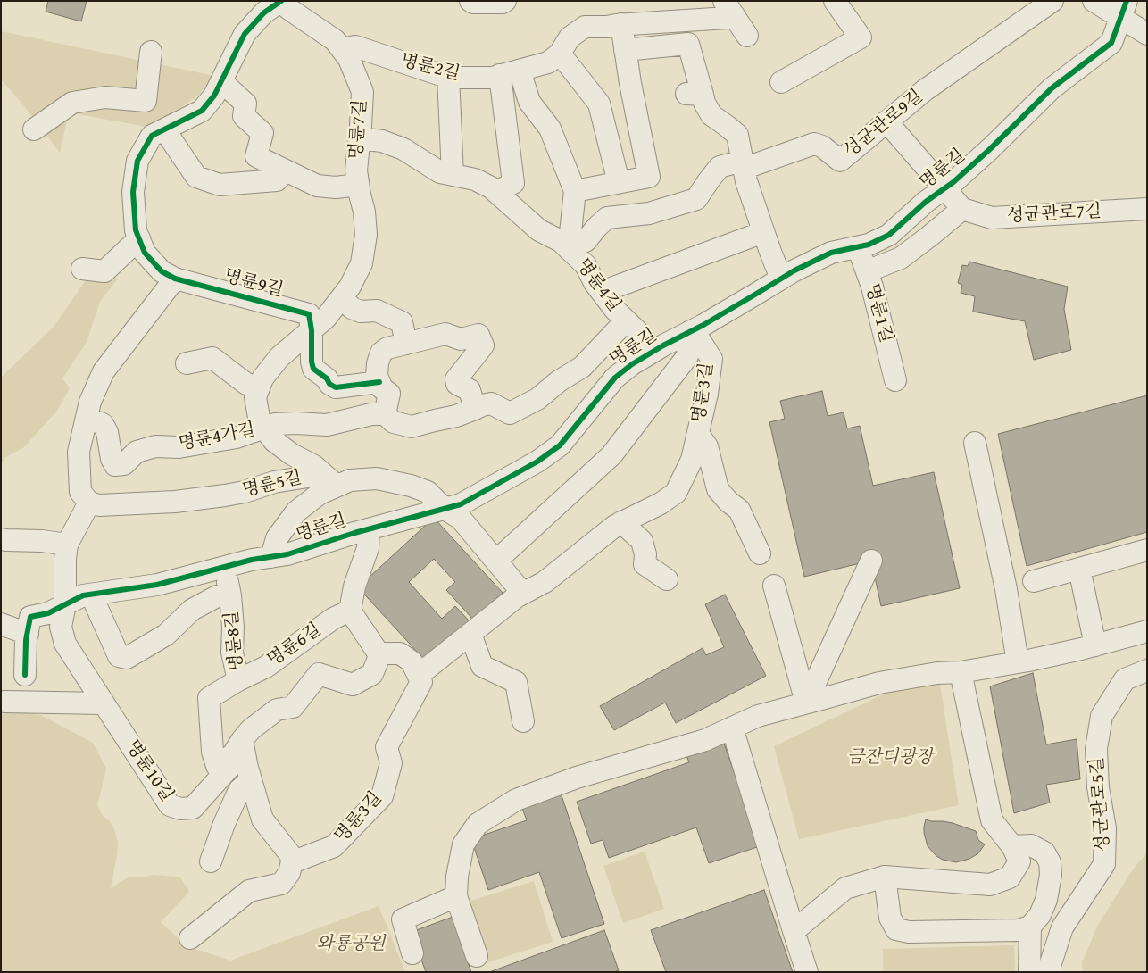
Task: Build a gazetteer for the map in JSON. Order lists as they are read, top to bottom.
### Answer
{
  "streets": {
    "street": [
      "명륜2길",
      "성균관로9길",
      "명륜7길",
      "명륜길",
      "성균관로7길",
      "명륜9길",
      "명륜4길",
      "명륜1길",
      "명륜3길",
      "명륜4가길",
      "명륜5길",
      "명륜8길",
      "명륜6길",
      "명륜10길",
      "성균관로5길"
    ]
  },
  "crossings": [
    ["명륜2길", "명륜7길"],
    ["성균관로9길", "명륜길"],
    ["성균관로9길", "명륜4길"],
    ["명륜7길", "명륜9길"],
    ["명륜7길", "명륜4길"],
    ["명륜7길", "명륜4가길"],
    ["명륜7길", "명륜5길"],
    ["명륜길", "명륜4길"],
    ["명륜길", "명륜1길"],
    ["명륜길", "명륜3길"],
    ["명륜길", "명륜5길"],
    ["명륜길", "명륜8길"],
    ["명륜길", "명륜10길"],
    ["명륜8길", "명륜6길"],
    ["명륜8길", "명륜10길"],
    ["명륜6길", "명륜10길"]
  ],
  "parks": ["금잔디광장", "와룡공원"]
}
